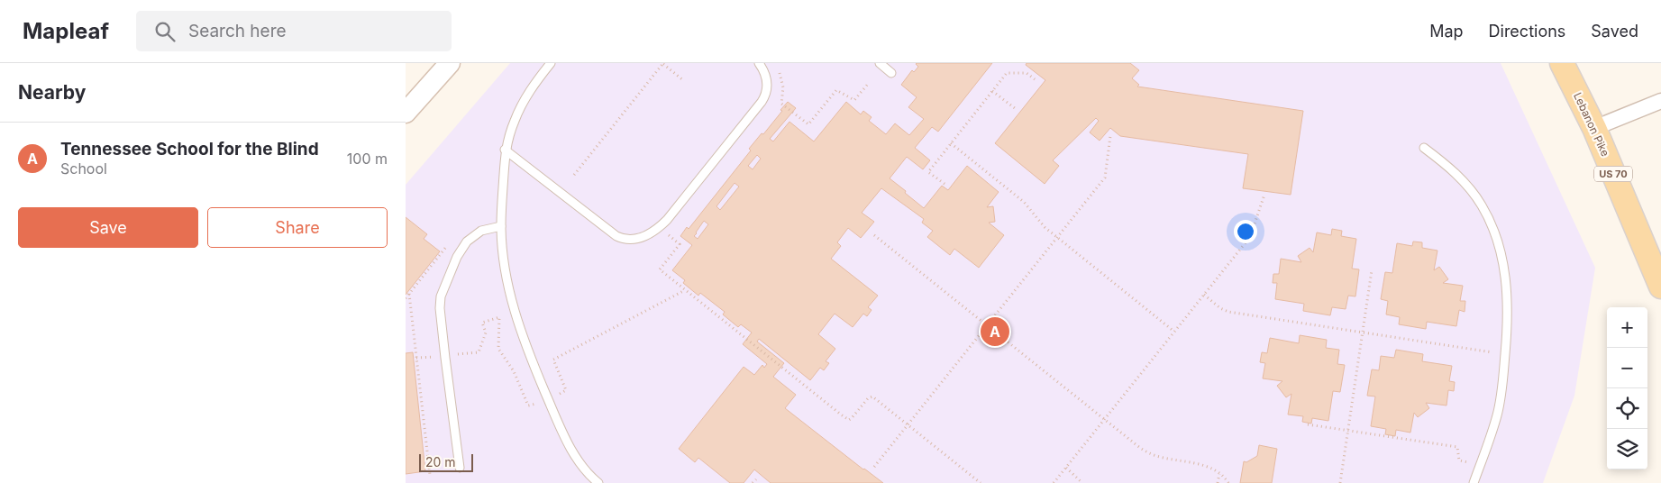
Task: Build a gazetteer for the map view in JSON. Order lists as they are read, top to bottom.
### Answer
{
  "streets": {
    "main road": ["Lebanon Pike", "US 70"]
  },
  "scale_bar": "20 m",
  "page": {
    "header": "Mapleaf",
    "search": "Search here",
    "nav": ["Map", "Directions", "Saved"],
    "heading": "Nearby",
    "list": [
      {
        "mark": "A",
        "name": "Tennessee School for the Blind",
        "note": "School",
        "value": "100 m"
      }
    ],
    "buttons": ["Save", "Share"],
    "map_buttons": ["+", "−"],
    "pins": "A",
    "scale": "20 m"
  }
}
